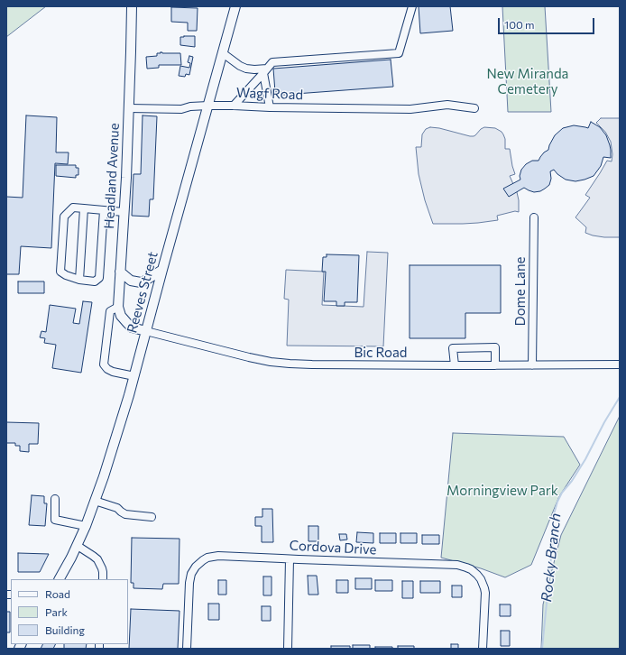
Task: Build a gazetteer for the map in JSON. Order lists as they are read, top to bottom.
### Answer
{
  "streets": {
    "main road": ["Headland Avenue", "Reeves Street"],
    "street": [
      "Wagf Road",
      "Dome Lane",
      "Bic Road",
      "Cordova Drive"
    ]
  },
  "crossings": [
    ["Wagf Road", "Headland Avenue"],
    ["Wagf Road", "Reeves Street"],
    ["Dome Lane", "Bic Road"],
    ["Reeves Street", "Bic Road"]
  ],
  "water": ["Rocky Branch"],
  "parks": ["New Miranda Cemetery", "Morningview Park"],
  "legend": ["Road", "Park", "Building"],
  "scale_bar": "100 m"
}
